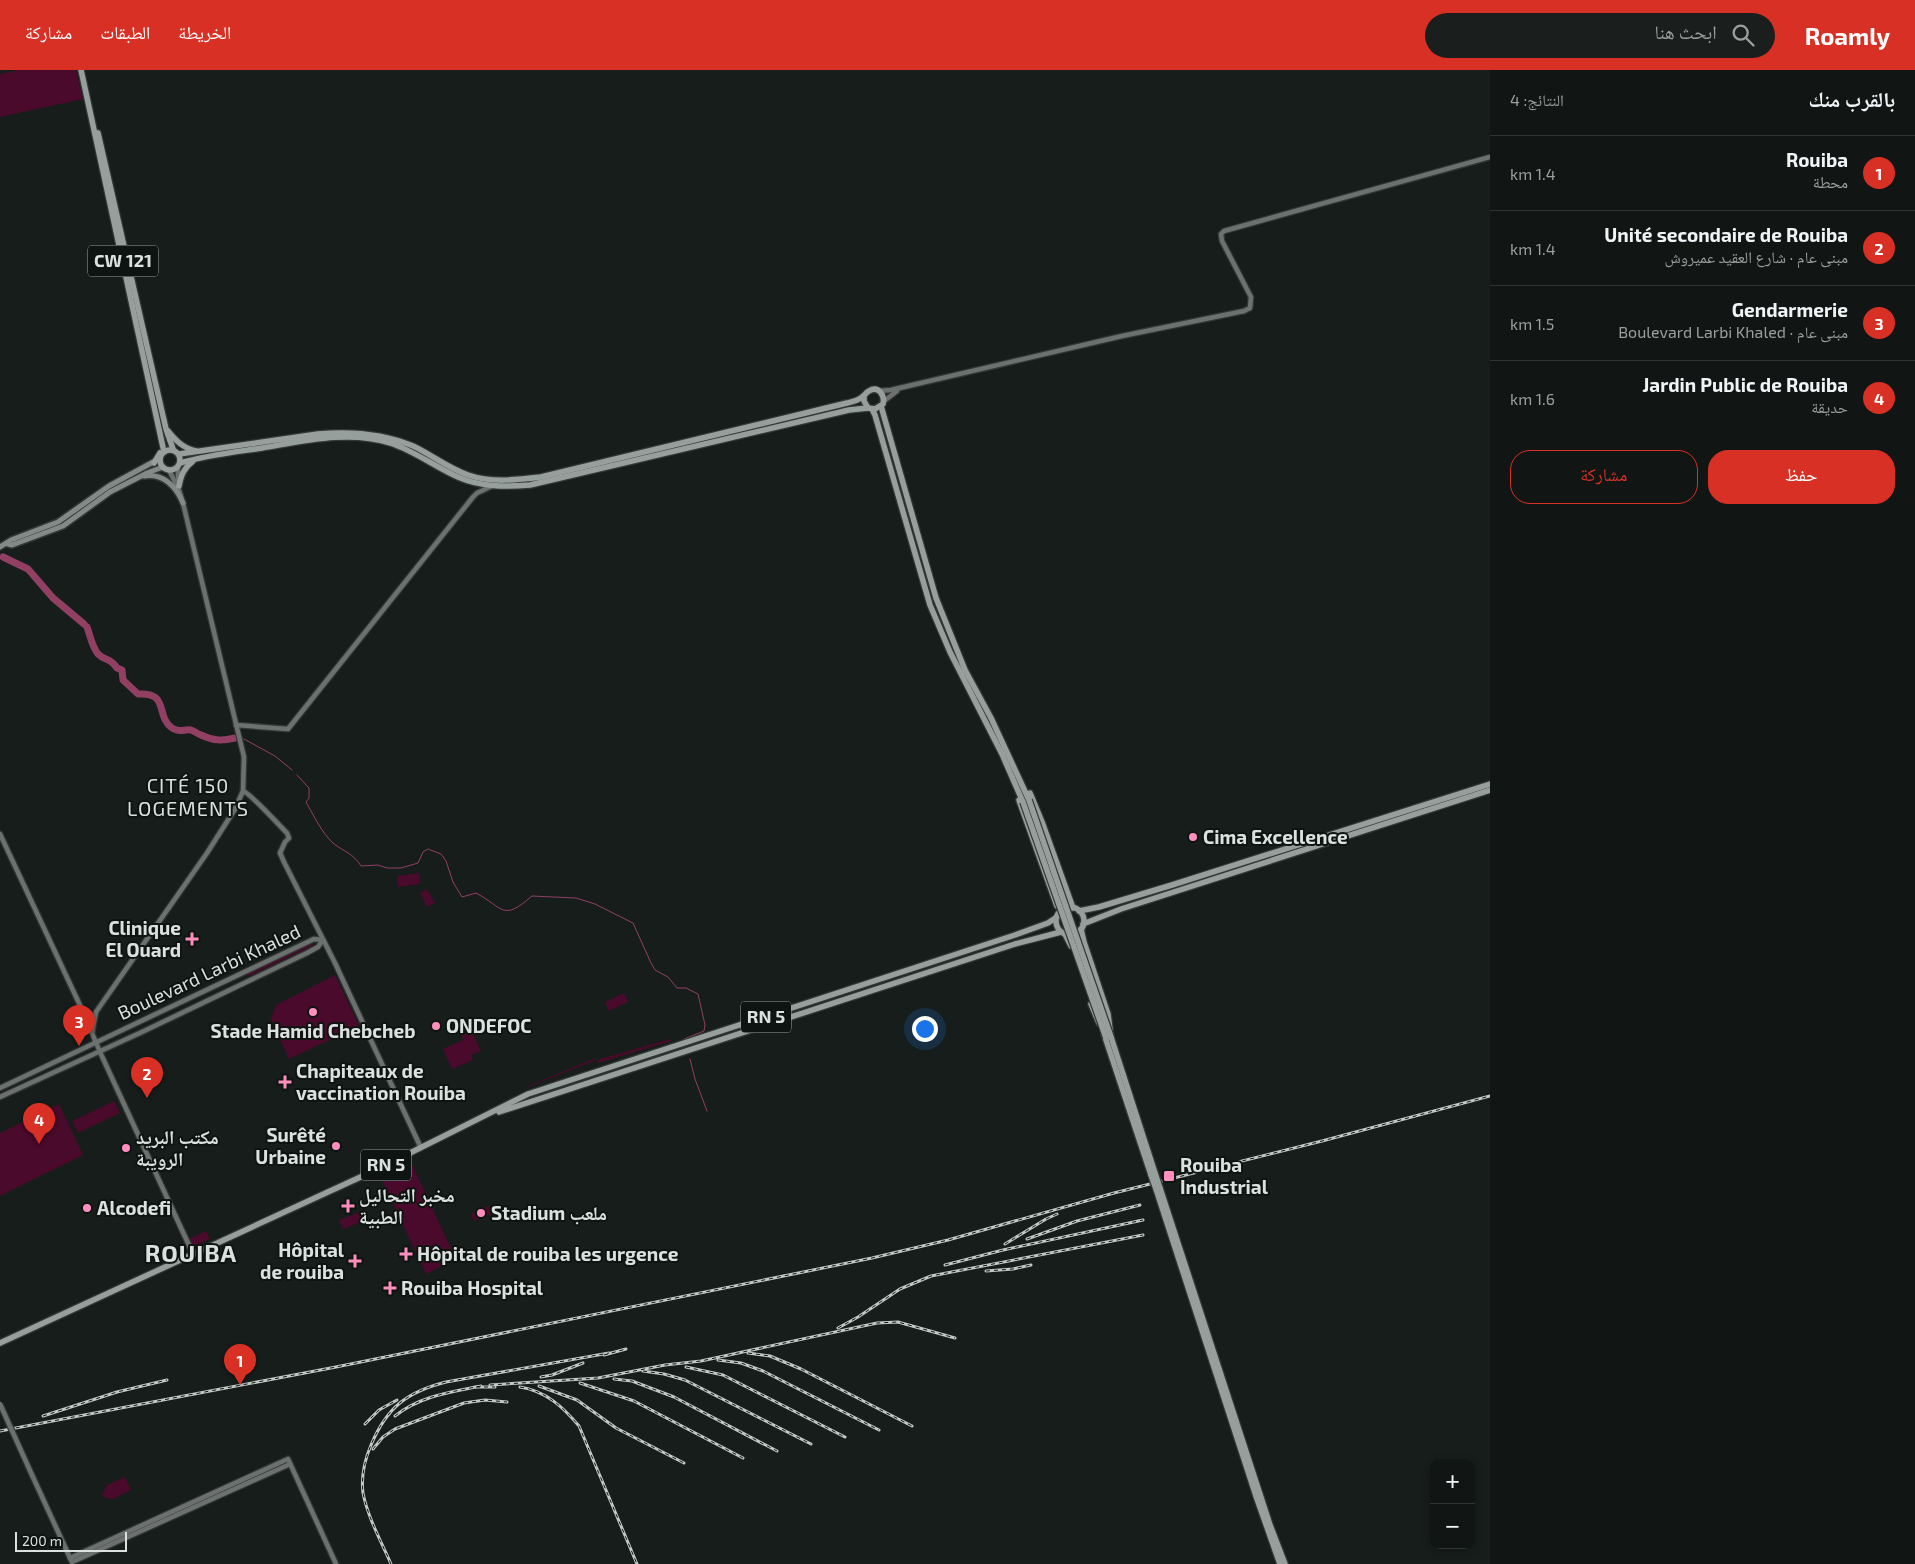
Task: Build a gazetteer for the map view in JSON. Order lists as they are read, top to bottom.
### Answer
{
  "streets": {
    "highway": ["CW 121", "RN 5"],
    "main road": ["Boulevard Larbi Khaled"]
  },
  "districts": ["CITÉ 150 LOGEMENTS", "ROUIBA"],
  "places": {
    "other": [
      "Cima Excellence",
      "Stade Hamid Chebcheb",
      "ONDEFOC",
      "Surêté Urbaine",
      "مكتب البريد الرويبة",
      "Alcodefi",
      "Stadium ملعب"
    ],
    "health": [
      "Clinique El Ouard",
      "Chapiteaux de vaccination Rouiba",
      "مخبر التحاليل الطبية",
      "Hôpital de rouiba les urgence",
      "Hôpital de rouiba",
      "Rouiba Hospital"
    ],
    "transit": ["Rouiba Industrial"]
  },
  "scale_bar": "200 m",
  "page": {
    "header": "Roamly",
    "search": "ابحث هنا",
    "nav": ["الخريطة", "الطبقات", "مشاركة"],
    "heading": ["بالقرب منك", "النتائج: 4"],
    "list": [
      {
        "mark": "1",
        "name": "Rouiba",
        "note": "محطة",
        "value": "1.4 km"
      },
      {
        "mark": "2",
        "name": "Unité secondaire de Rouiba",
        "note": "مبنى عام · شارع العقيد عميروش",
        "value": "1.4 km"
      },
      {
        "mark": "3",
        "name": "Gendarmerie",
        "note": "مبنى عام · Boulevard Larbi Khaled",
        "value": "1.5 km"
      },
      {
        "mark": "4",
        "name": "Jardin Public de Rouiba",
        "note": "حديقة",
        "value": "1.6 km"
      }
    ],
    "buttons": ["حفظ", "مشاركة"],
    "pins": [
      "3",
      "2",
      "4",
      "1"
    ],
    "map_buttons": ["+", "−"],
    "scale": "200 m"
  }
}
